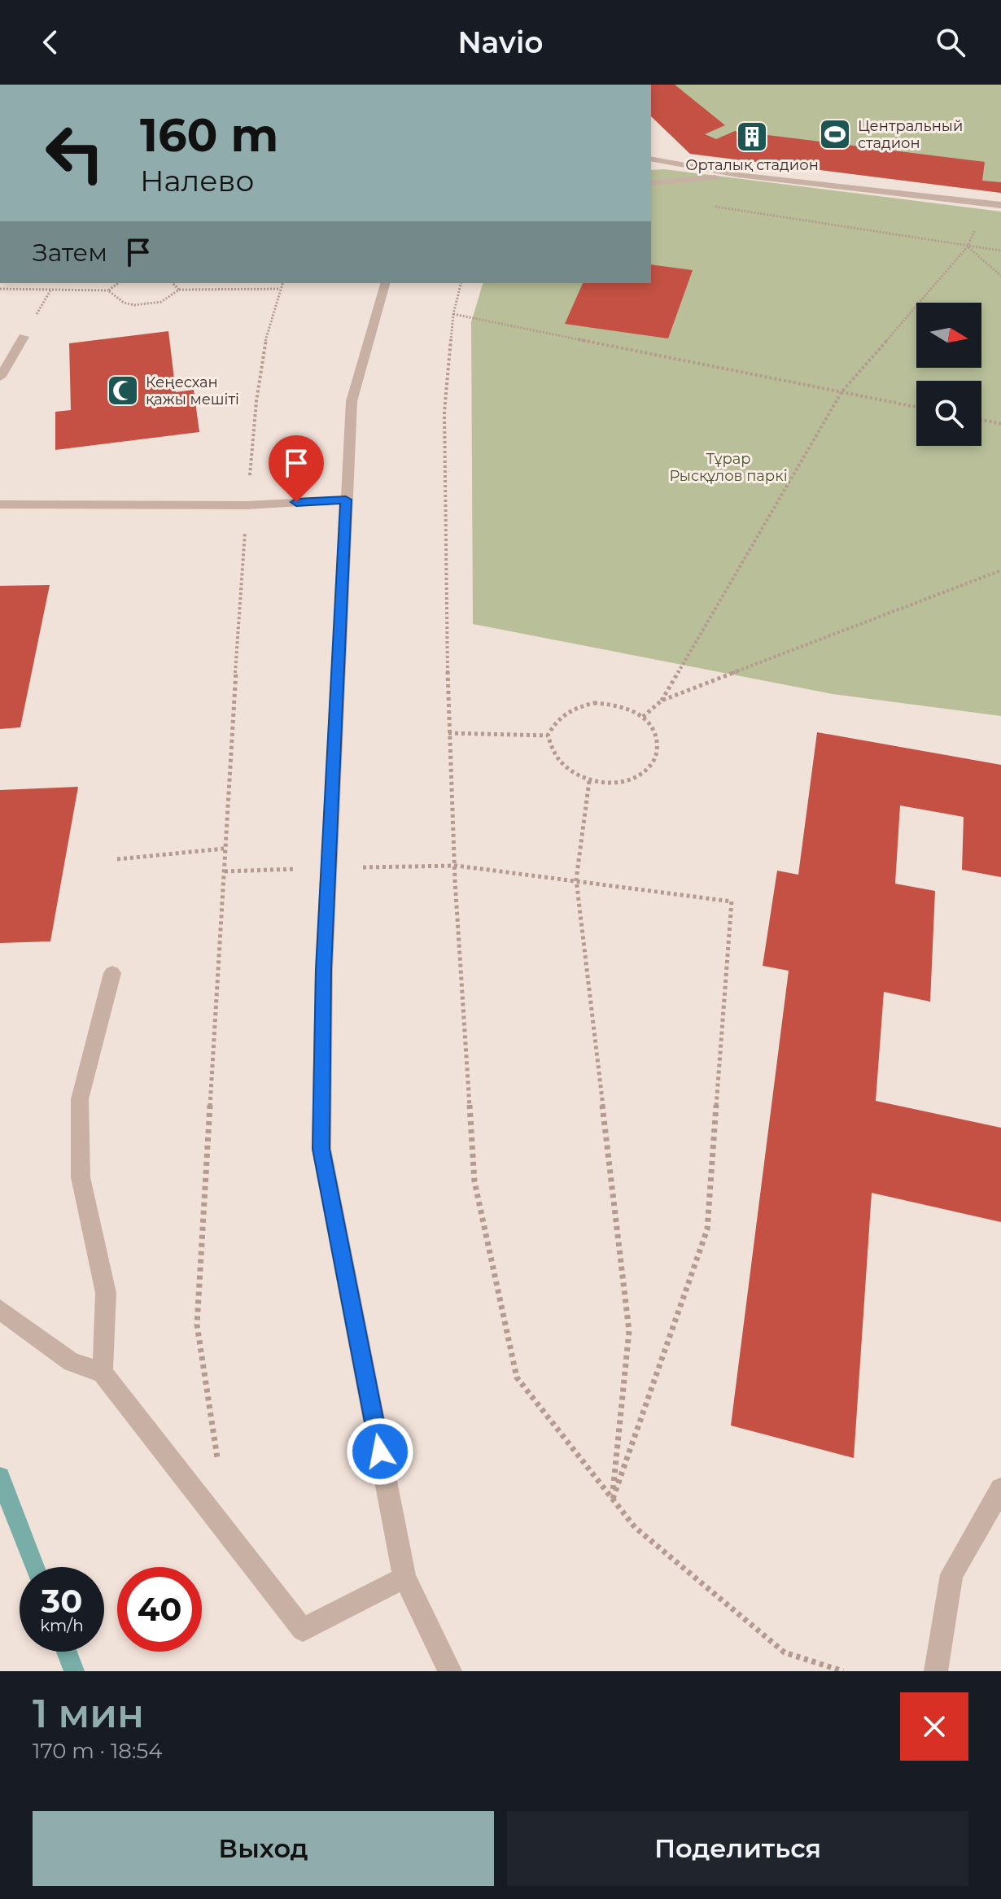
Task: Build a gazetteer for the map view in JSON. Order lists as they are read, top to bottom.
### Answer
{
  "parks": ["Тұрар Рысқұлов паркі"],
  "places": {
    "sports": ["Центральный стадион"],
    "building": ["Орталық стадион"],
    "mosque": ["Кеңесхан қажы мешіті"]
  },
  "north": "right",
  "page": {
    "header": "Navio",
    "turn": ["160 m", "Налево"],
    "then": "Затем",
    "speed": "30 km/h",
    "limit": "40",
    "heading": ["1 мин", "170 m · 18:54"],
    "buttons": ["Выход", "Поделиться"]
  }
}
